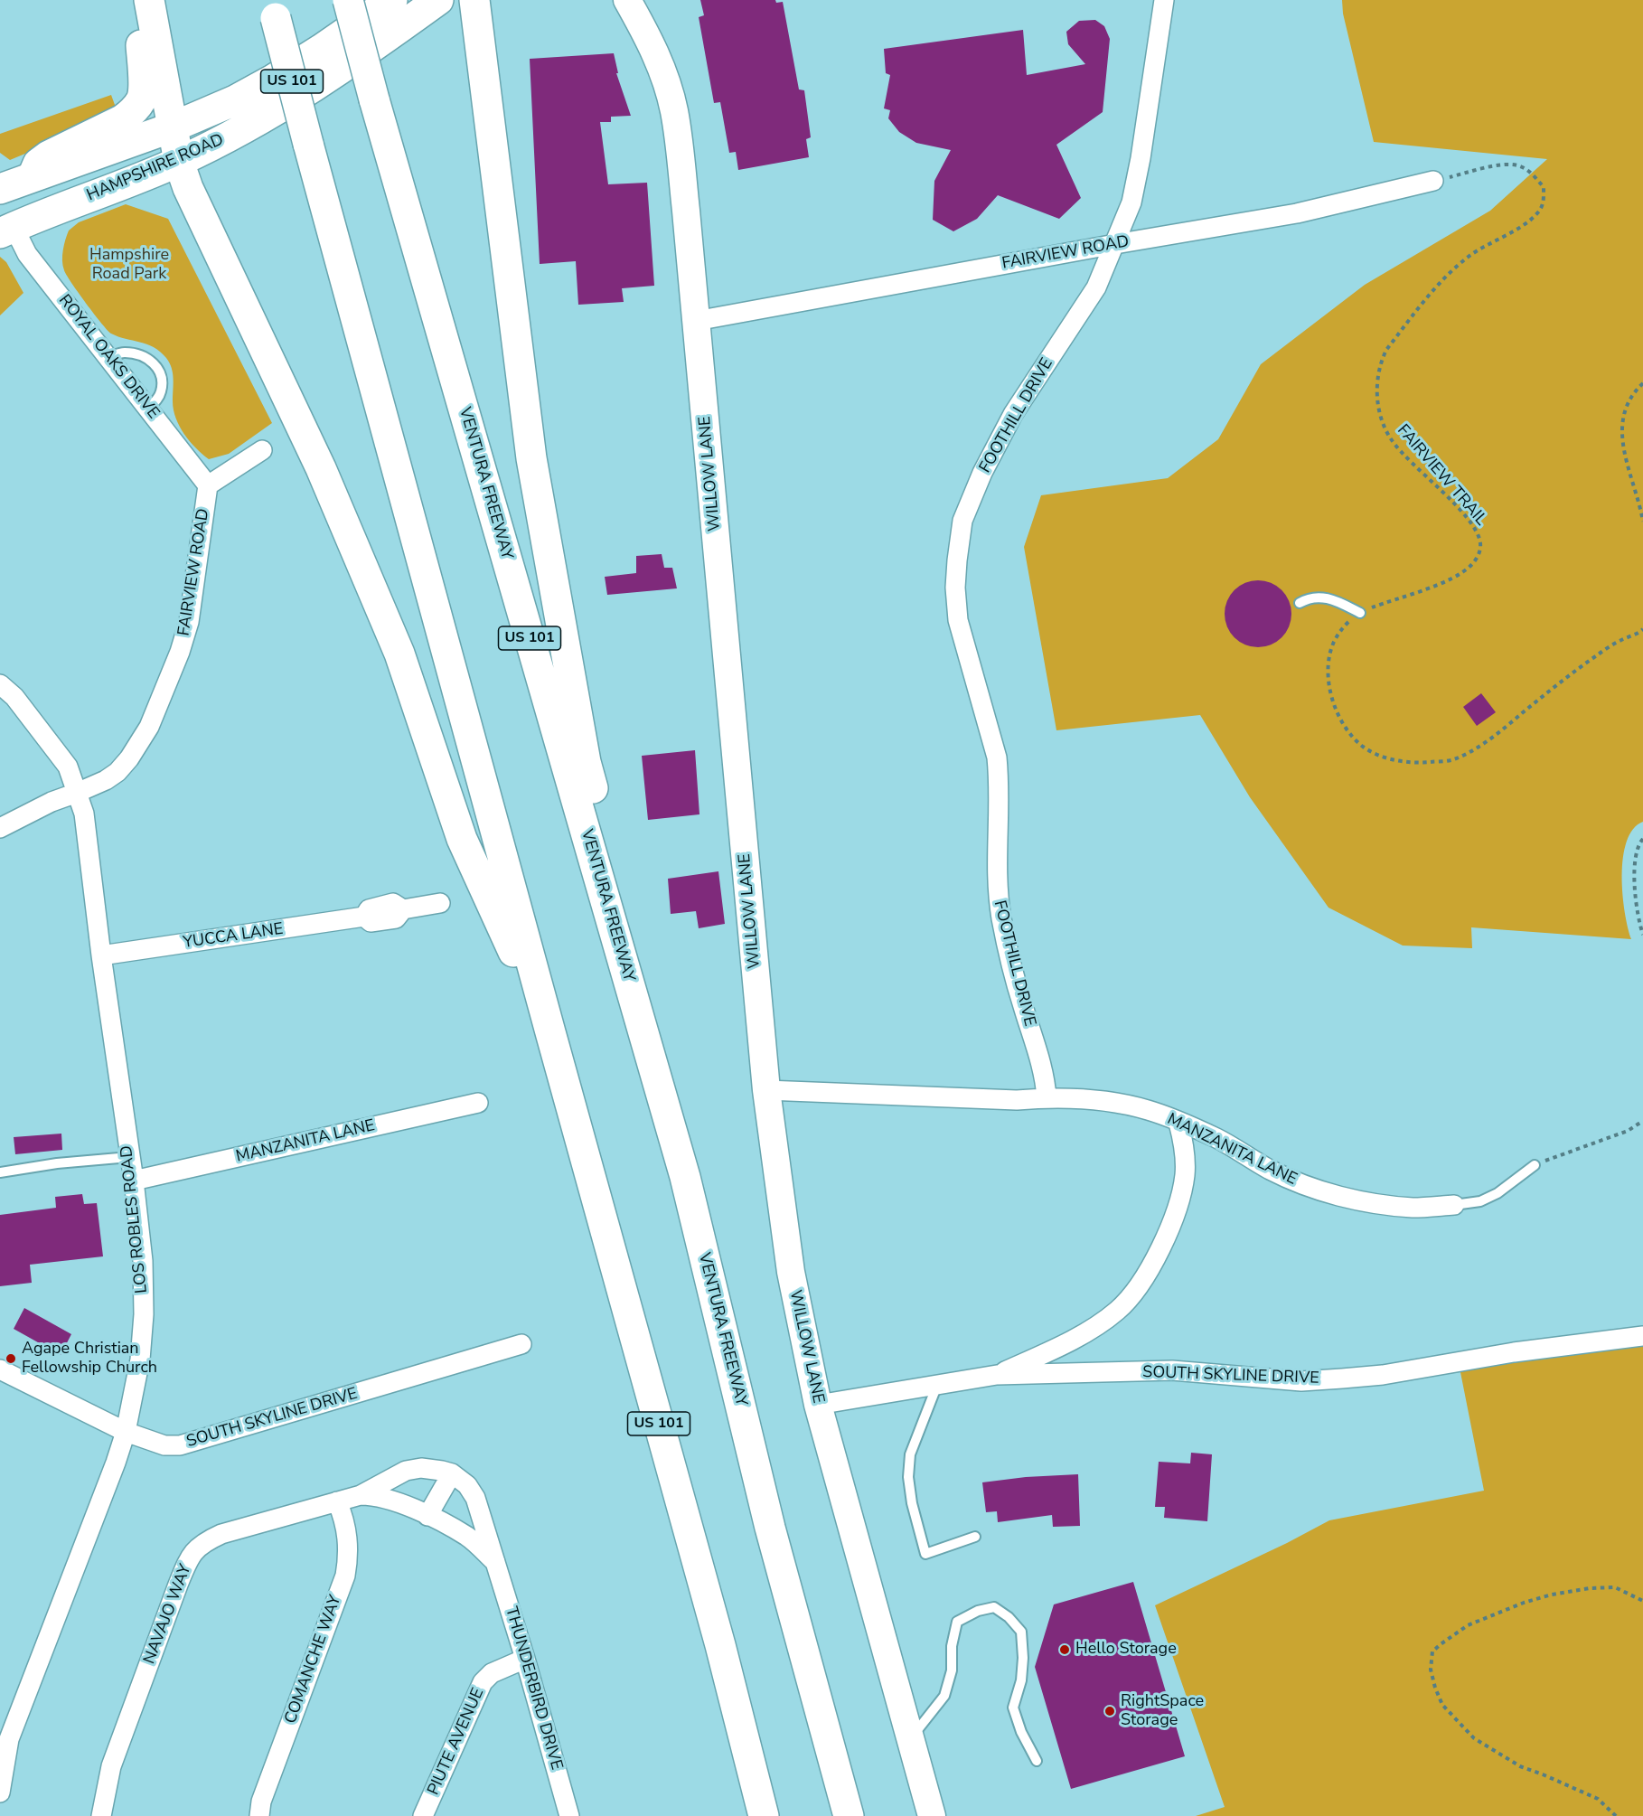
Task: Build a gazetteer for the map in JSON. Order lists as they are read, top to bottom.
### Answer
{
  "streets": {
    "main road": ["US 101", "HAMPSHIRE ROAD", "VENTURA FREEWAY"],
    "street": [
      "FAIRVIEW ROAD",
      "ROYAL OAKS DRIVE",
      "FOOTHILL DRIVE",
      "WILLOW LANE",
      "YUCCA LANE",
      "MANZANITA LANE",
      "LOS ROBLES ROAD",
      "SOUTH SKYLINE DRIVE",
      "NAVAJO WAY",
      "COMANCHE WAY",
      "THUNDERBIRD DRIVE",
      "PIUTE AVENUE"
    ],
    "path": ["FAIRVIEW TRAIL"]
  },
  "crossings": [
    ["HAMPSHIRE ROAD", "ROYAL OAKS DRIVE"],
    ["FAIRVIEW ROAD", "ROYAL OAKS DRIVE"],
    ["FAIRVIEW ROAD", "FOOTHILL DRIVE"],
    ["FAIRVIEW ROAD", "WILLOW LANE"],
    ["FAIRVIEW ROAD", "FAIRVIEW TRAIL"],
    ["FAIRVIEW ROAD", "LOS ROBLES ROAD"],
    ["FOOTHILL DRIVE", "MANZANITA LANE"],
    ["WILLOW LANE", "MANZANITA LANE"],
    ["WILLOW LANE", "SOUTH SKYLINE DRIVE"],
    ["YUCCA LANE", "LOS ROBLES ROAD"],
    ["MANZANITA LANE", "LOS ROBLES ROAD"],
    ["LOS ROBLES ROAD", "SOUTH SKYLINE DRIVE"],
    ["NAVAJO WAY", "COMANCHE WAY"],
    ["NAVAJO WAY", "THUNDERBIRD DRIVE"],
    ["THUNDERBIRD DRIVE", "PIUTE AVENUE"]
  ],
  "parks": ["Hampshire Road Park"],
  "places": ["Agape Christian Fellowship Church", "Hello Storage", "RightSpace Storage"]
}
